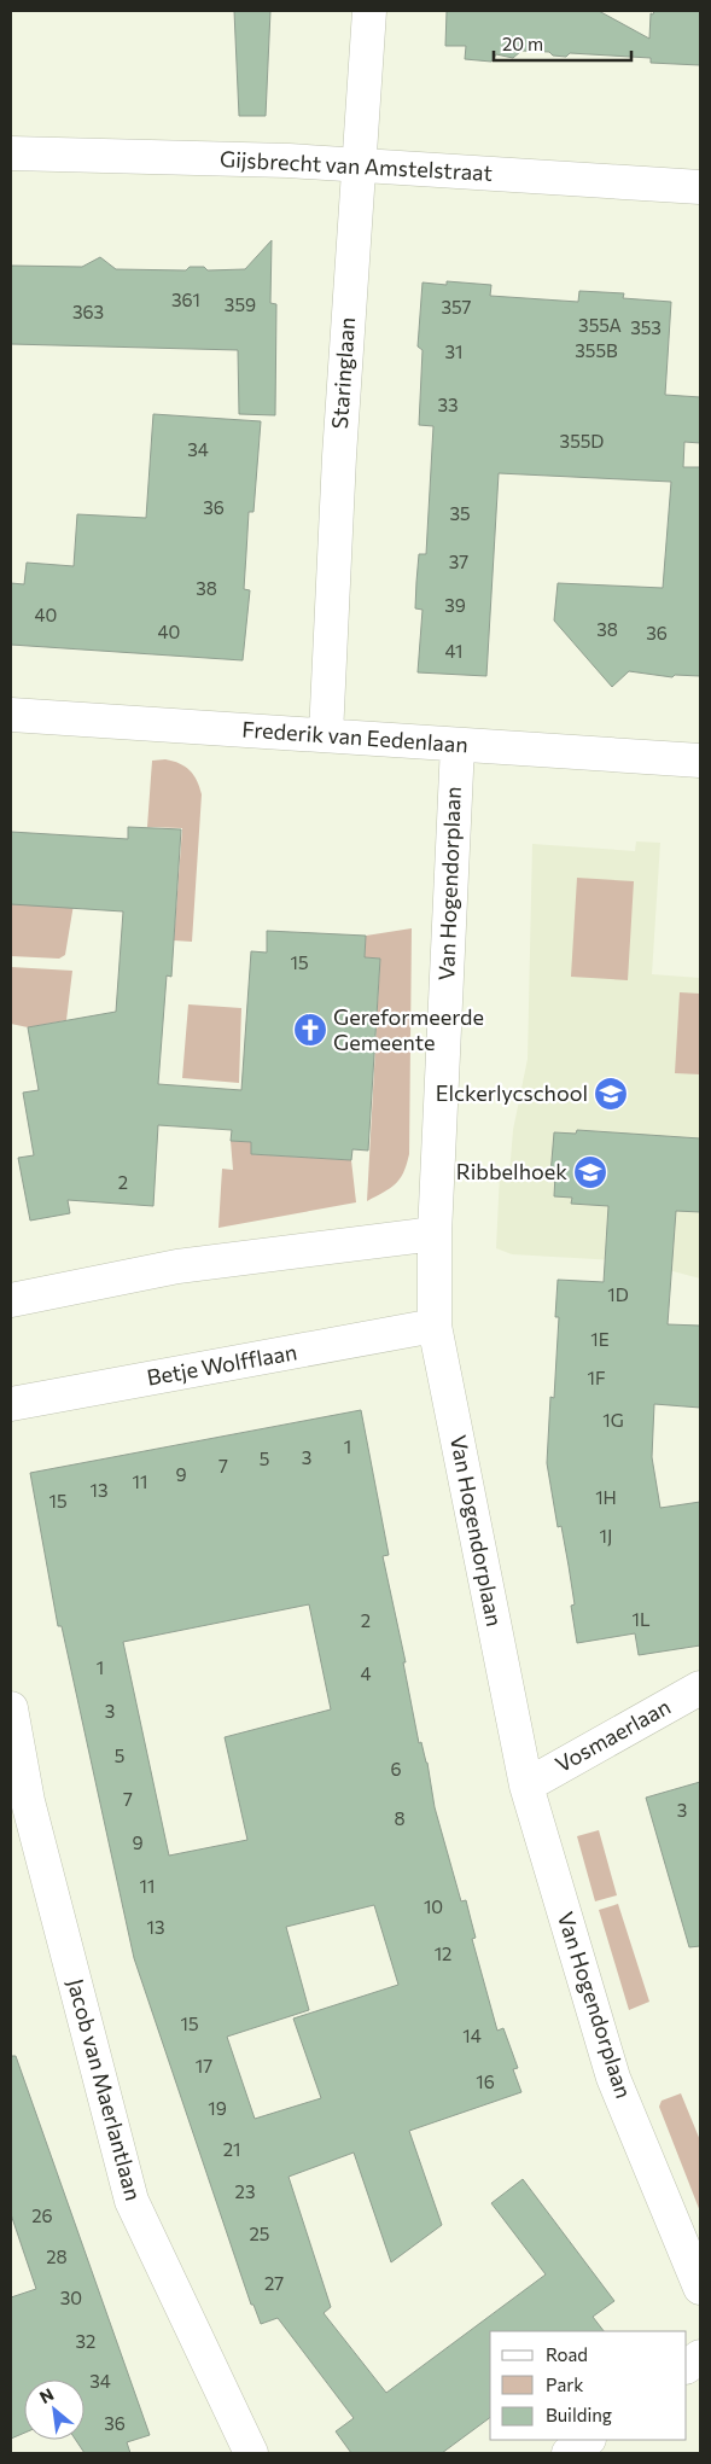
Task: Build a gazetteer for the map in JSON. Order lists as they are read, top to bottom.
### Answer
{
  "streets": {
    "street": [
      "Gijsbrecht van Amstelstraat",
      "Staringlaan",
      "Frederik van Eedenlaan",
      "Van Hogendorplaan",
      "Betje Wolfflaan",
      "Vosmaerlaan",
      "Jacob van Maerlantlaan"
    ]
  },
  "crossings": [
    ["Gijsbrecht van Amstelstraat", "Staringlaan"],
    ["Staringlaan", "Frederik van Eedenlaan"],
    ["Frederik van Eedenlaan", "Van Hogendorplaan"],
    ["Van Hogendorplaan", "Betje Wolfflaan"],
    ["Van Hogendorplaan", "Vosmaerlaan"]
  ],
  "places": {
    "church": ["Gereformeerde Gemeente"],
    "school or university": ["Elckerlycschool", "Ribbelhoek"]
  },
  "house_numbers": [
    "361",
    "359",
    "357",
    "363",
    "355A",
    "353",
    "355B",
    "31",
    "33",
    "355D",
    "34",
    "36",
    "35",
    "37",
    "38",
    "39",
    "40",
    "38",
    "40",
    "36",
    "41",
    "15",
    "2",
    "1D",
    "1E",
    "1F",
    "1G",
    "1",
    "3",
    "5",
    "7",
    "9",
    "11",
    "13",
    "1H",
    "15",
    "1J",
    "1L",
    "2",
    "1",
    "4",
    "3",
    "5",
    "6",
    "7",
    "3",
    "8",
    "9",
    "11",
    "10",
    "13",
    "12",
    "15",
    "14",
    "17",
    "16",
    "19",
    "21",
    "23",
    "26",
    "25",
    "28",
    "27",
    "30",
    "32",
    "34",
    "36"
  ],
  "legend": ["Road", "Park", "Building"],
  "scale_bar": "20 m",
  "north": "top left"
}
